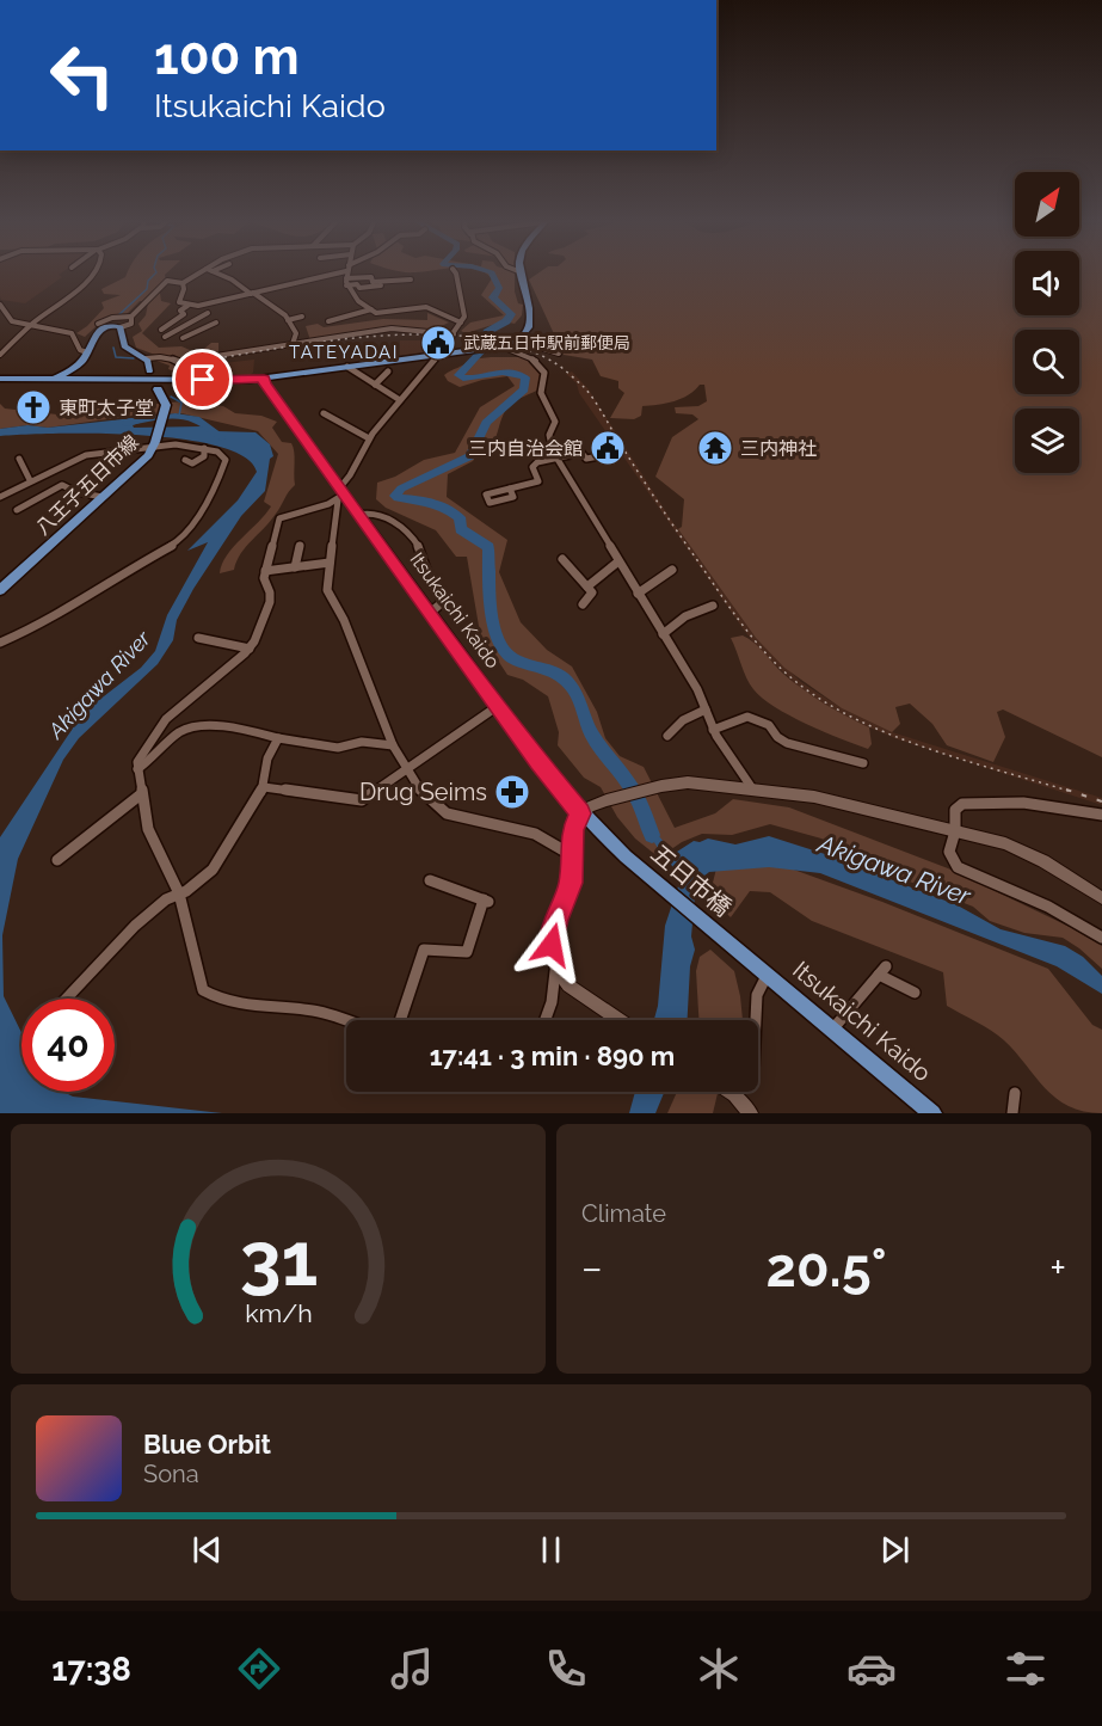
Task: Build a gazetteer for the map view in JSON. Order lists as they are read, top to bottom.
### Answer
{
  "streets": {
    "main road": ["八王子五日市線", "Itsukaichi Kaido", "五日市橋"]
  },
  "crossings": [
    ["Itsukaichi Kaido", "五日市橋"]
  ],
  "districts": ["TATEYADAI"],
  "water": ["Akigawa River"],
  "places": {
    "public building": ["武蔵五日市駅前郵便局", "三内自治会館"],
    "church": ["東町太子堂"],
    "temple": ["三内神社"],
    "pharmacy": ["Drug Seims"]
  },
  "north": "top right",
  "page": {
    "turn": ["100 m", "Itsukaichi Kaido"],
    "limit": "40",
    "trip": "17:41 · 3 min · 890 m",
    "tile": "Climate",
    "heat": ["−", "20.5°", "+"],
    "song": ["Blue Orbit", "Sona"],
    "tabs": "17:38",
    "gauge": ["31", "km/h"]
  }
}
